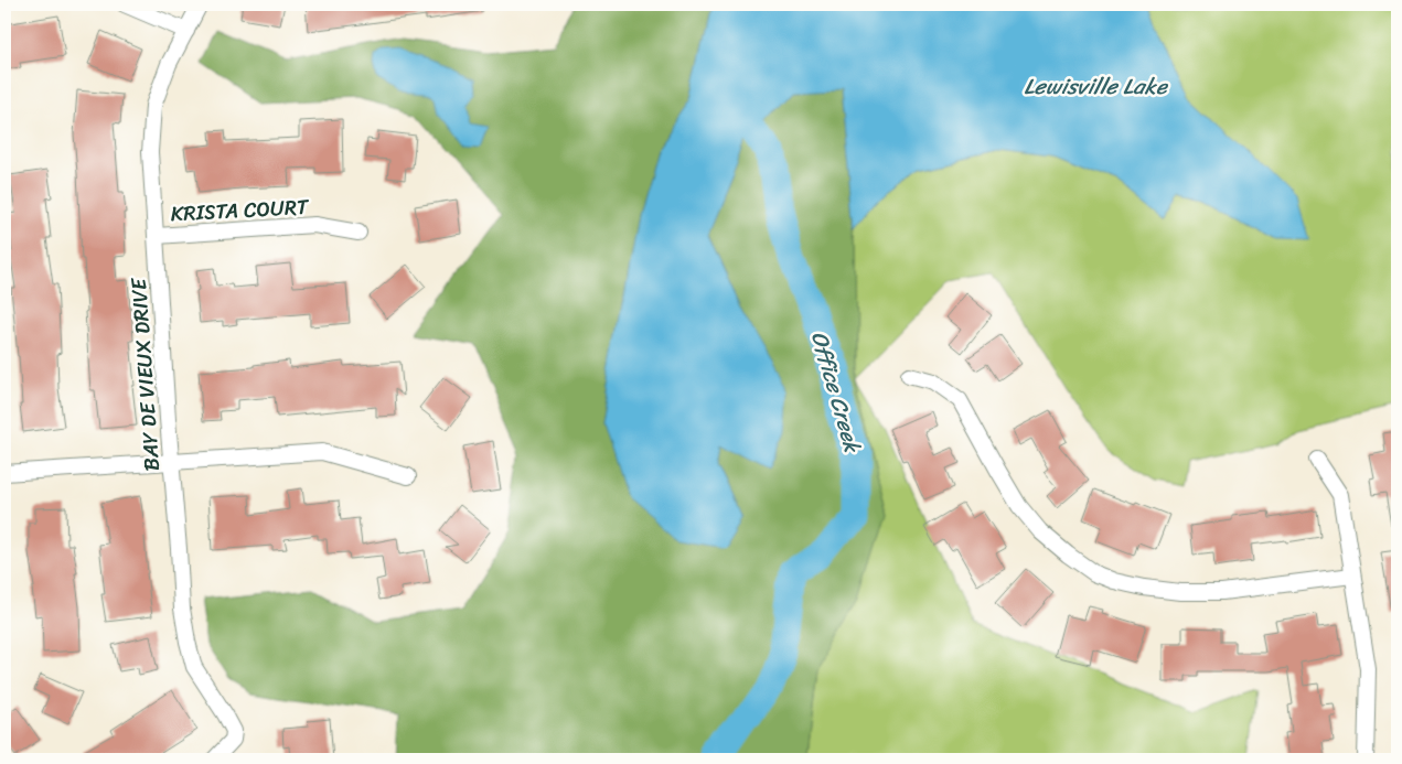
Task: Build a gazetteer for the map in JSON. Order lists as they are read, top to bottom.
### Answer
{
  "streets": {
    "street": ["KRISTA COURT", "BAY DE VIEUX DRIVE"]
  },
  "crossings": [
    ["KRISTA COURT", "BAY DE VIEUX DRIVE"]
  ],
  "water": ["Lewisville Lake", "Office Creek"]
}
